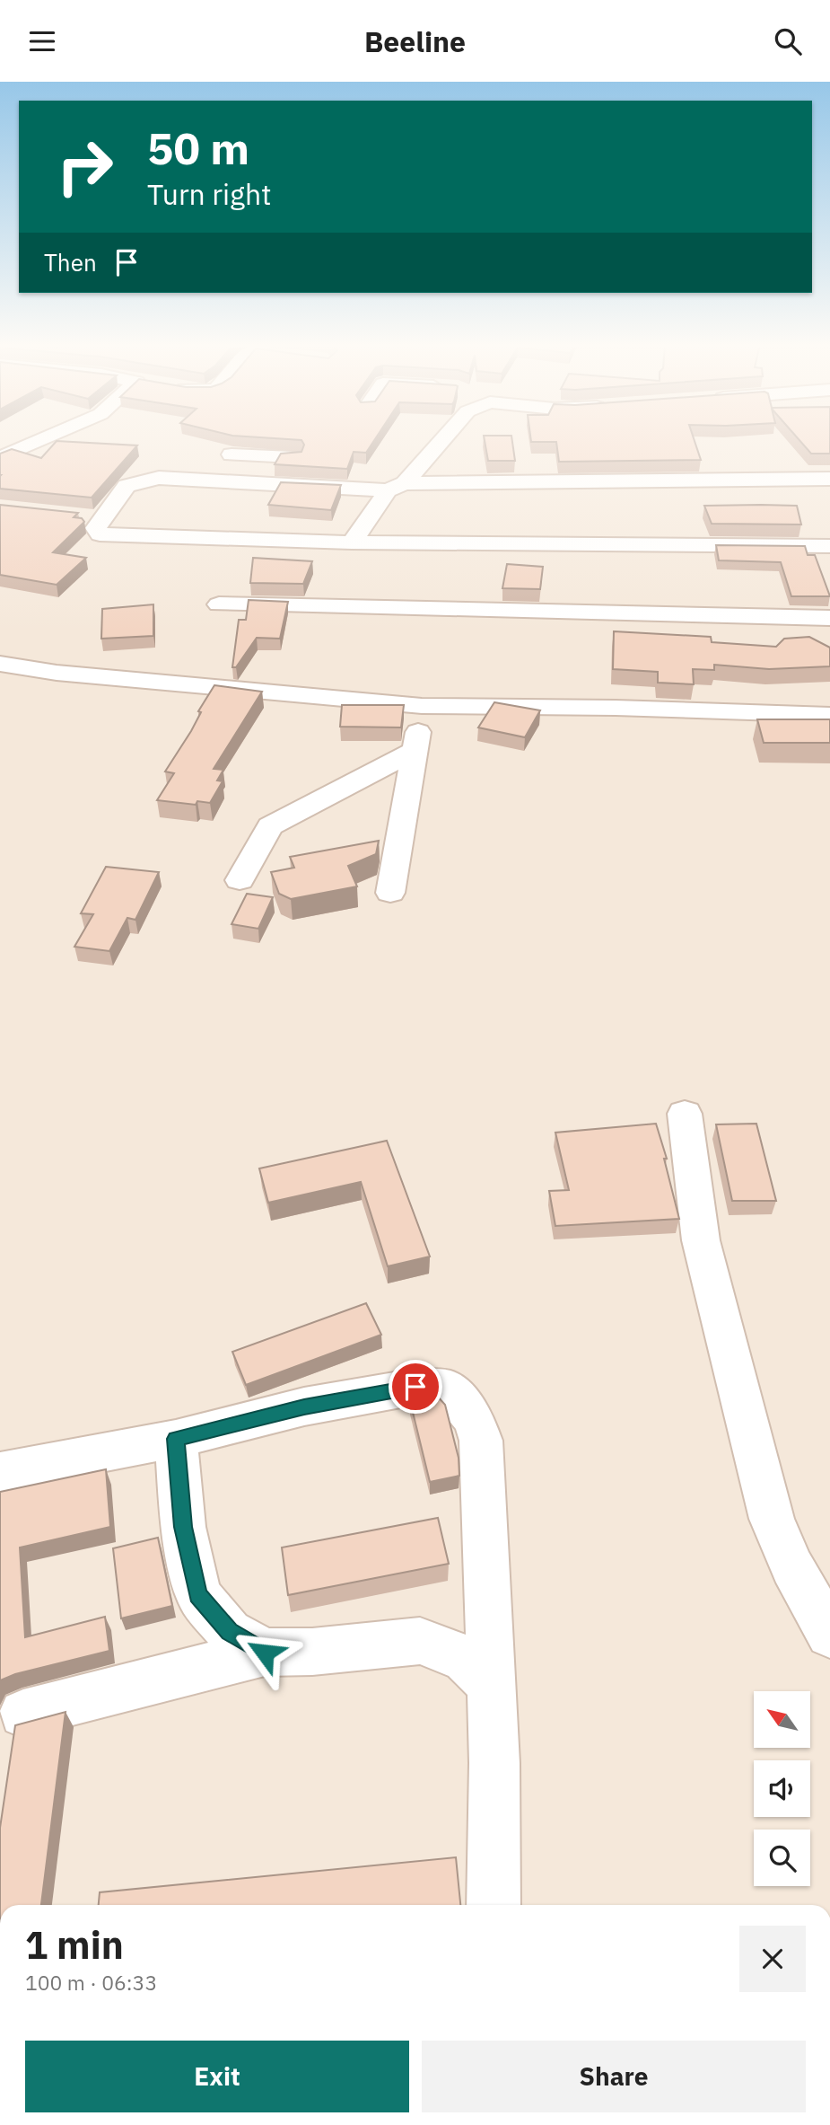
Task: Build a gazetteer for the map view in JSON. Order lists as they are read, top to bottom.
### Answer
{
  "north": "top left",
  "page": {
    "header": "Beeline",
    "turn": ["50 m", "Turn right"],
    "then": "Then",
    "heading": ["1 min", "100 m · 06:33"],
    "buttons": ["Exit", "Share"]
  }
}
